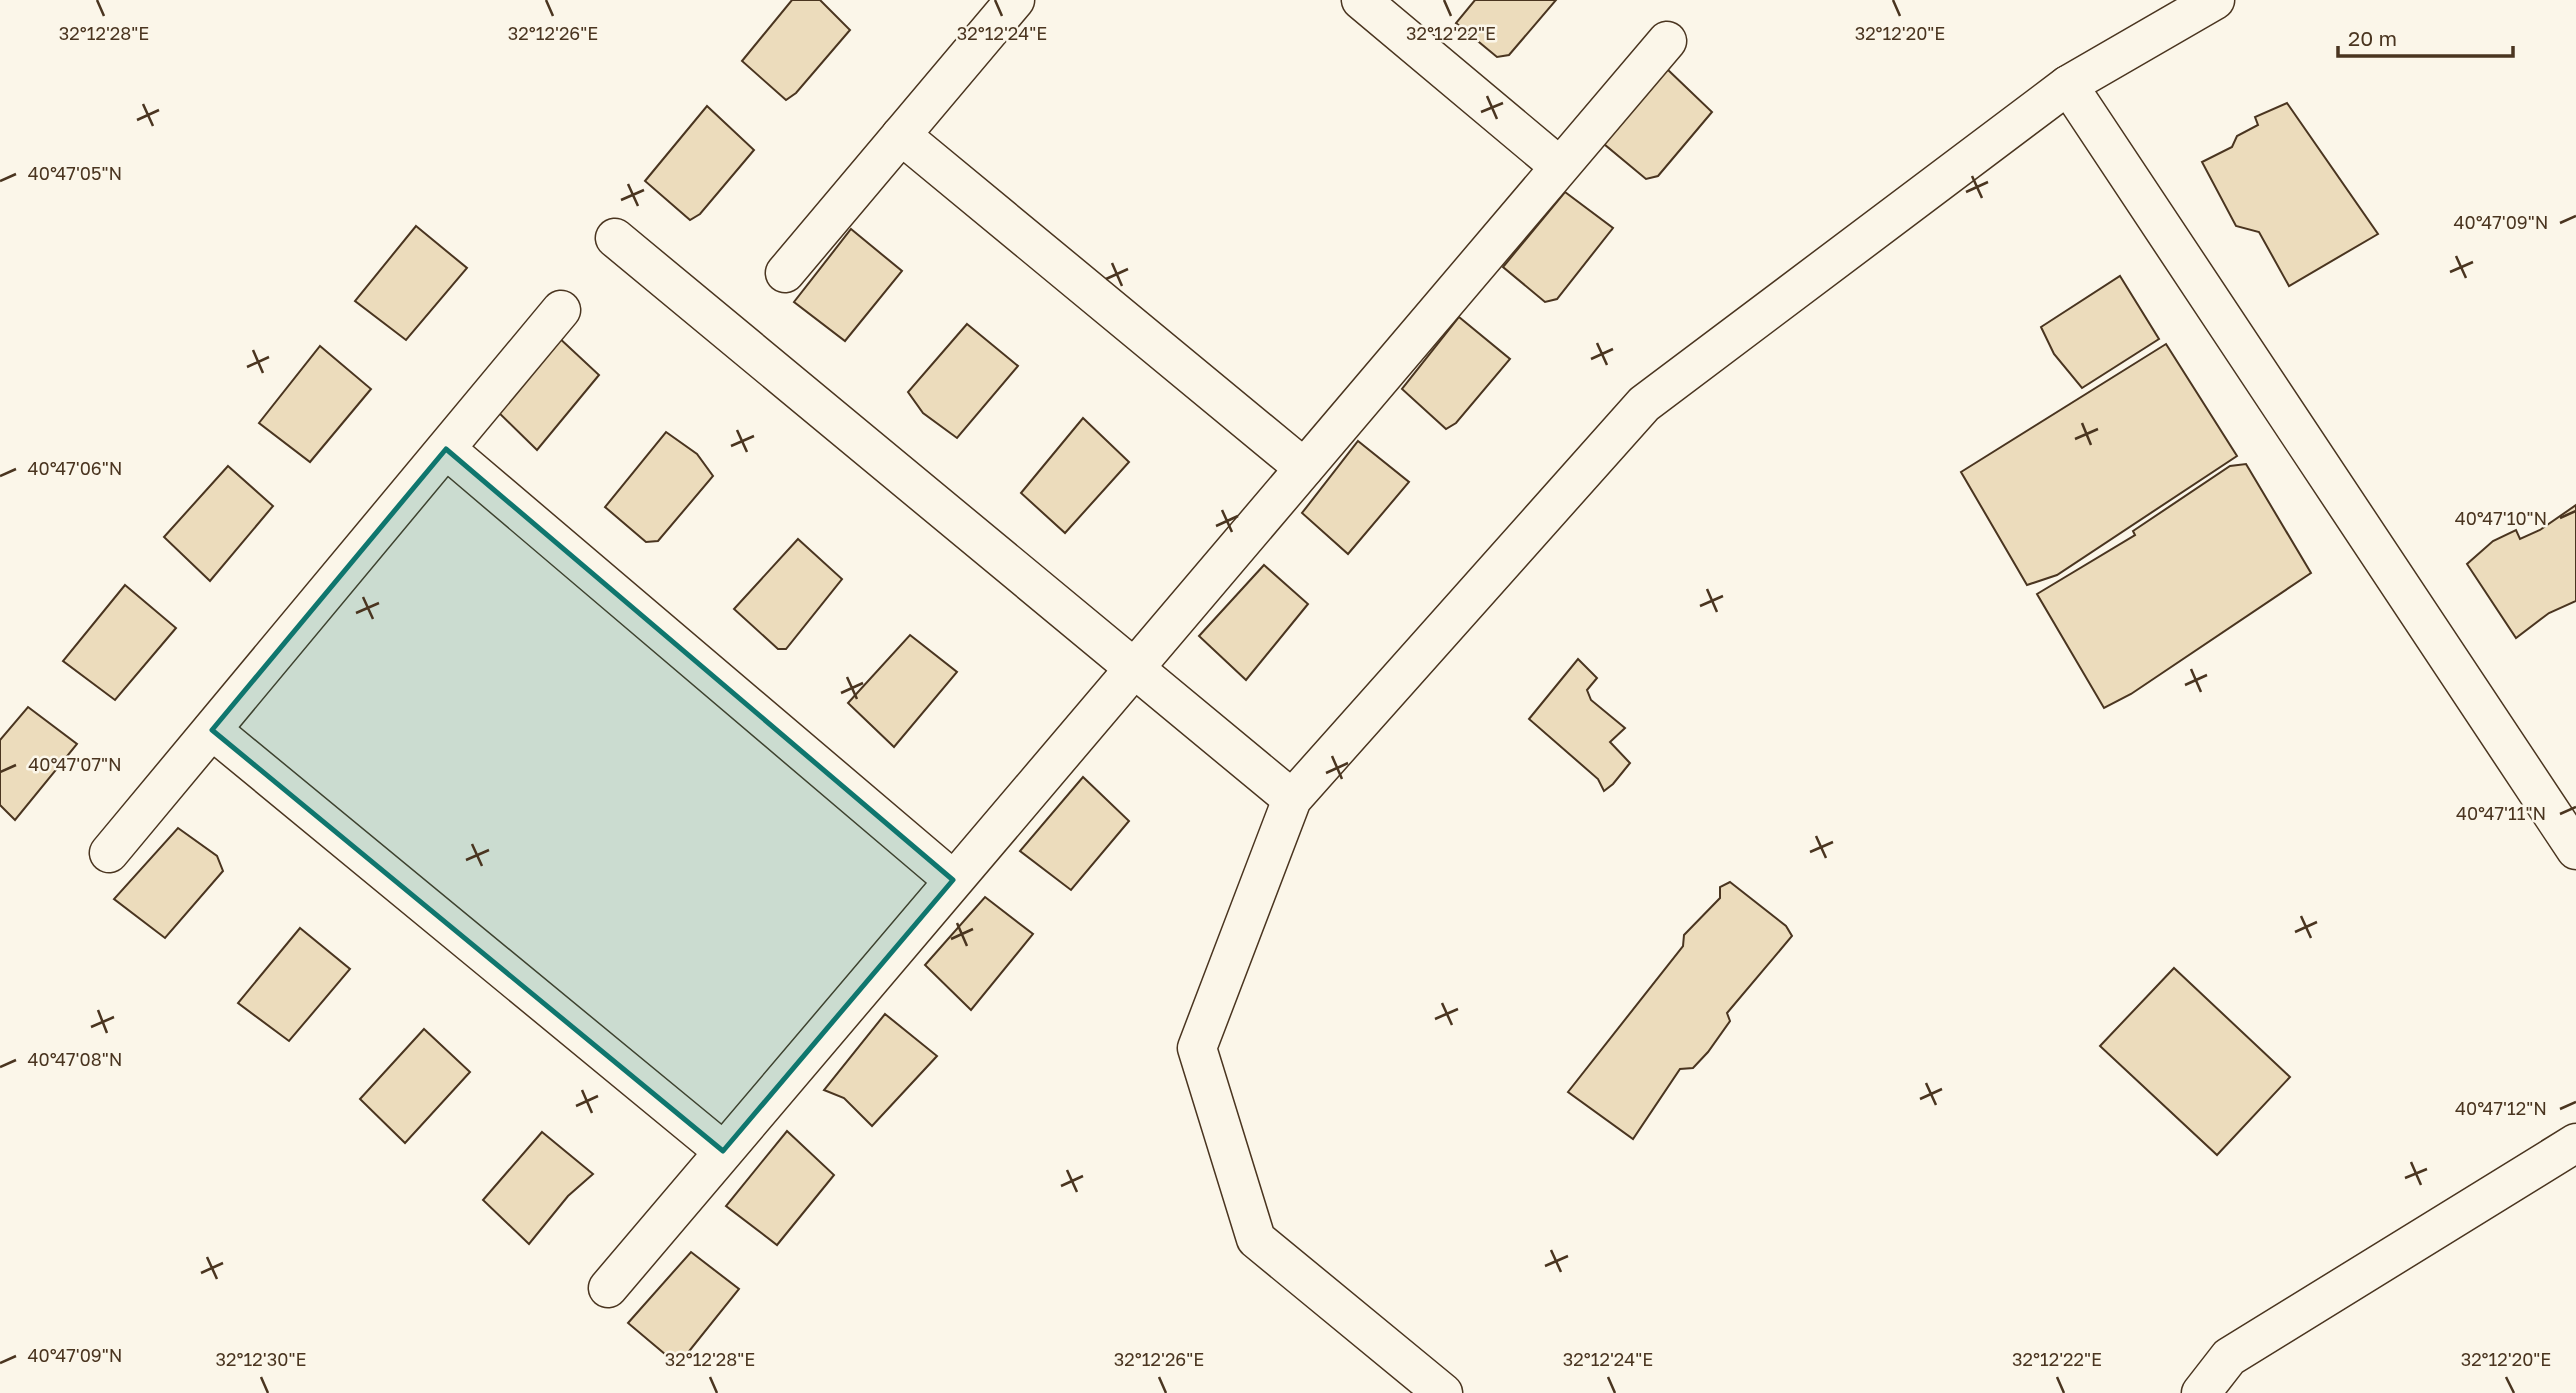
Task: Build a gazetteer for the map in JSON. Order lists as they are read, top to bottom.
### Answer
{
  "scale_bar": "20 m",
  "coordinates": [
    "32°12'28\"E",
    "32°12'26\"E",
    "32°12'24\"E",
    "32°12'22\"E",
    "32°12'20\"E",
    "40°47'05\"N",
    "40°47'09\"N",
    "40°47'06\"N",
    "40°47'10\"N",
    "40°47'07\"N",
    "40°47'11\"N",
    "40°47'08\"N",
    "40°47'12\"N",
    "32°12'30\"E"
  ]
}
